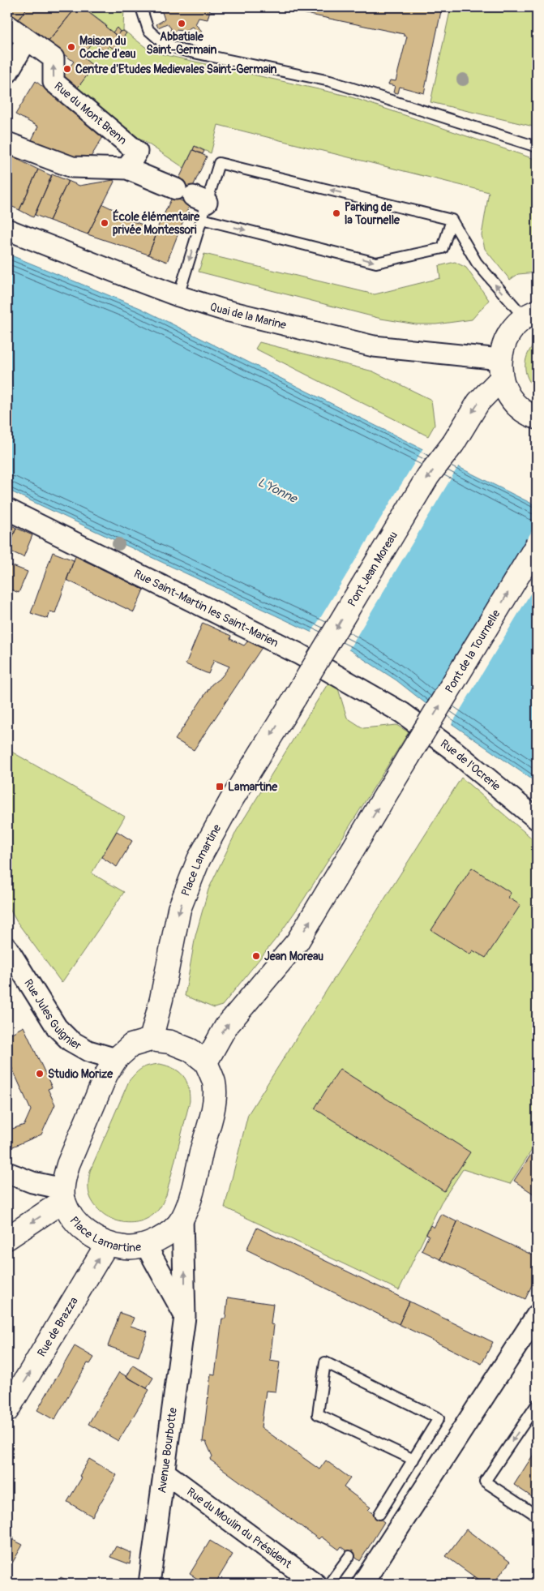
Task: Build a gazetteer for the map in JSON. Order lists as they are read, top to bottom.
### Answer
{
  "streets": {
    "main road": [
      "Pont Jean Moreau",
      "Pont de la Tournelle",
      "Place Lamartine",
      "Rue de Brazza"
    ],
    "street": [
      "Rue du Mont Brenn",
      "Quai de la Marine",
      "Rue Saint-Martin les Saint-Marien",
      "Rue de l'Ocrerie",
      "Rue Jules Guignier",
      "Avenue Bourbotte",
      "Rue du Moulin du Président"
    ]
  },
  "crossings": [
    ["Quai de la Marine", "Pont Jean Moreau"],
    ["Pont Jean Moreau", "Place Lamartine"],
    ["Rue Saint-Martin les Saint-Marien", "Rue de l'Ocrerie"],
    ["Pont de la Tournelle", "Place Lamartine"],
    ["Place Lamartine", "Rue de Brazza"],
    ["Place Lamartine", "Avenue Bourbotte"],
    ["Avenue Bourbotte", "Rue du Moulin du Président"]
  ],
  "one_way": [
    "Pont Jean Moreau",
    "Pont de la Tournelle",
    "Place Lamartine",
    "Rue de Brazza"
  ],
  "water": ["L'Yonne"],
  "places": {
    "other": [
      "Abbatiale Saint-Germain",
      "Maison du Coche d'eau",
      "Centre d'Etudes Medievales Saint-Germain",
      "Parking de la Tournelle",
      "École élémentaire privée Montessori",
      "Jean Moreau",
      "Studio Morize"
    ],
    "transit": ["Lamartine"]
  }
}
